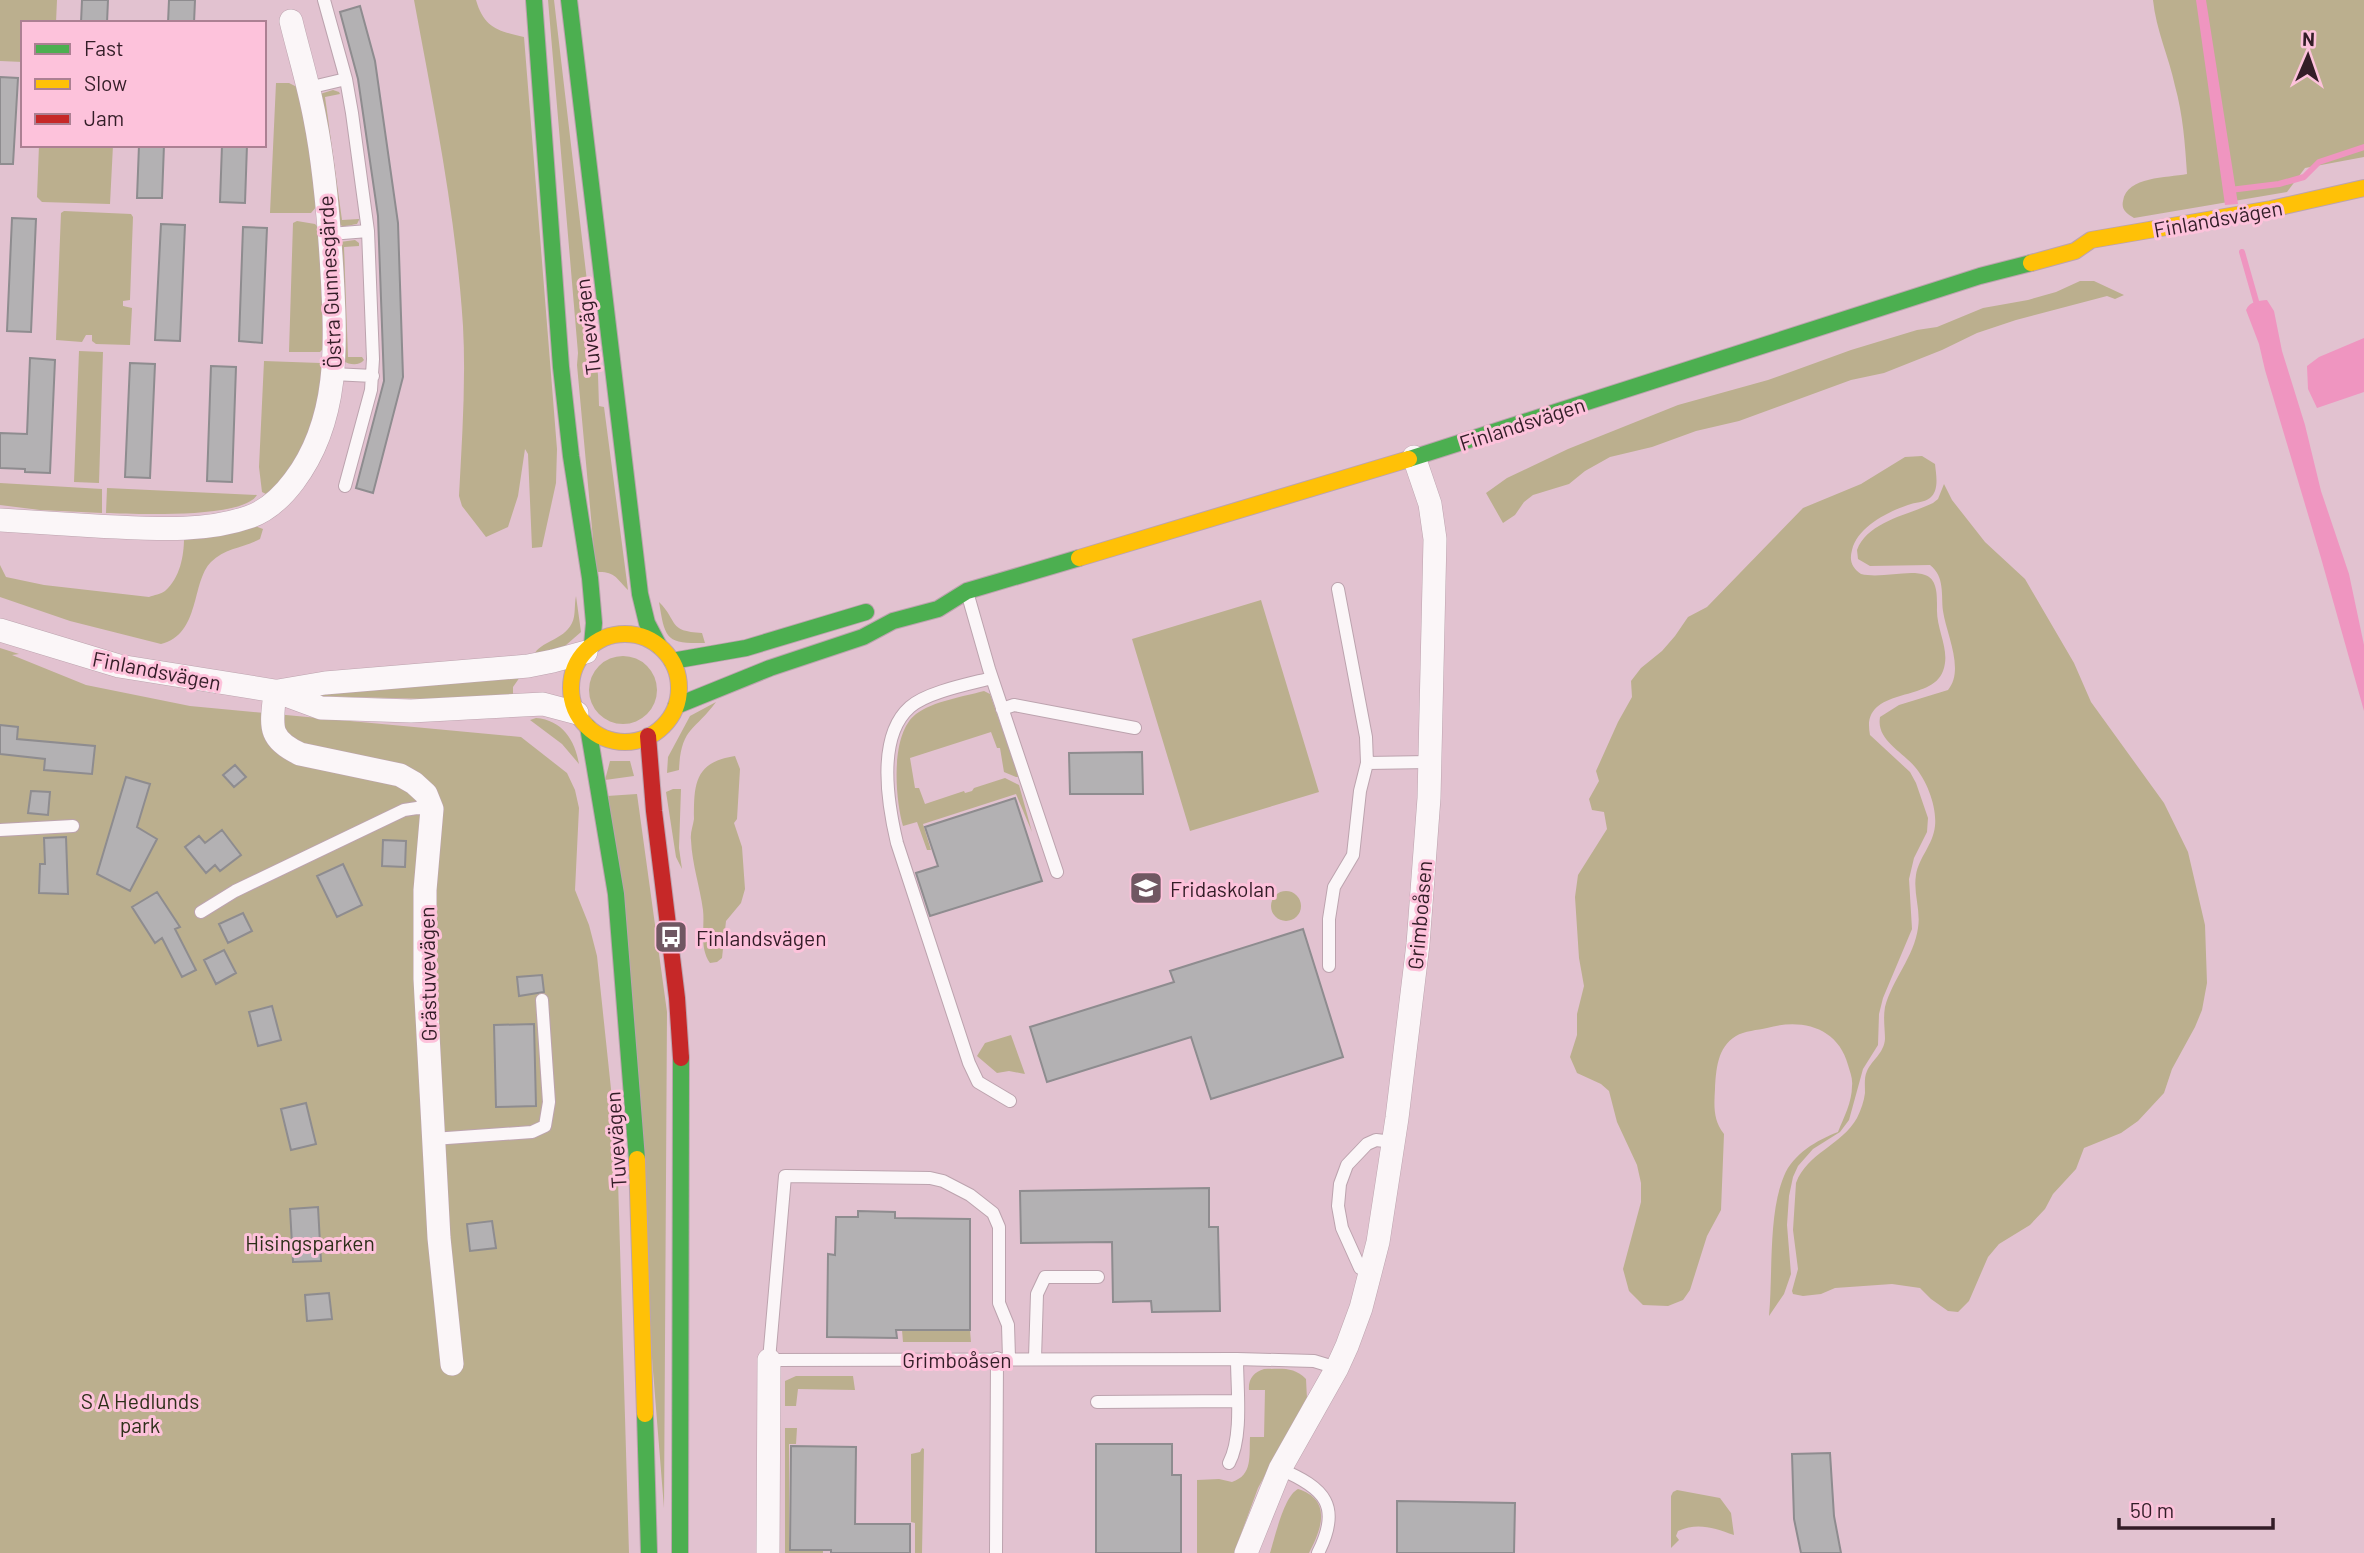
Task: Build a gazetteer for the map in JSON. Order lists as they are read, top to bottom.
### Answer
{
  "streets": {
    "main road": ["Finlandsvägen", "Tuvevägen"],
    "street": ["Östra Gunnesgärde", "Grimboåsen", "Grästuvevägen"]
  },
  "crossings": [
    ["Finlandsvägen", "Tuvevägen"],
    ["Finlandsvägen", "Grimboåsen"]
  ],
  "parks": ["Hisingsparken", "S A Hedlunds park"],
  "places": {
    "school or university": ["Fridaskolan"],
    "bus stop": ["Finlandsvägen"]
  },
  "legend": ["Fast", "Slow", "Jam"],
  "scale_bar": "50 m",
  "north": "top"
}
